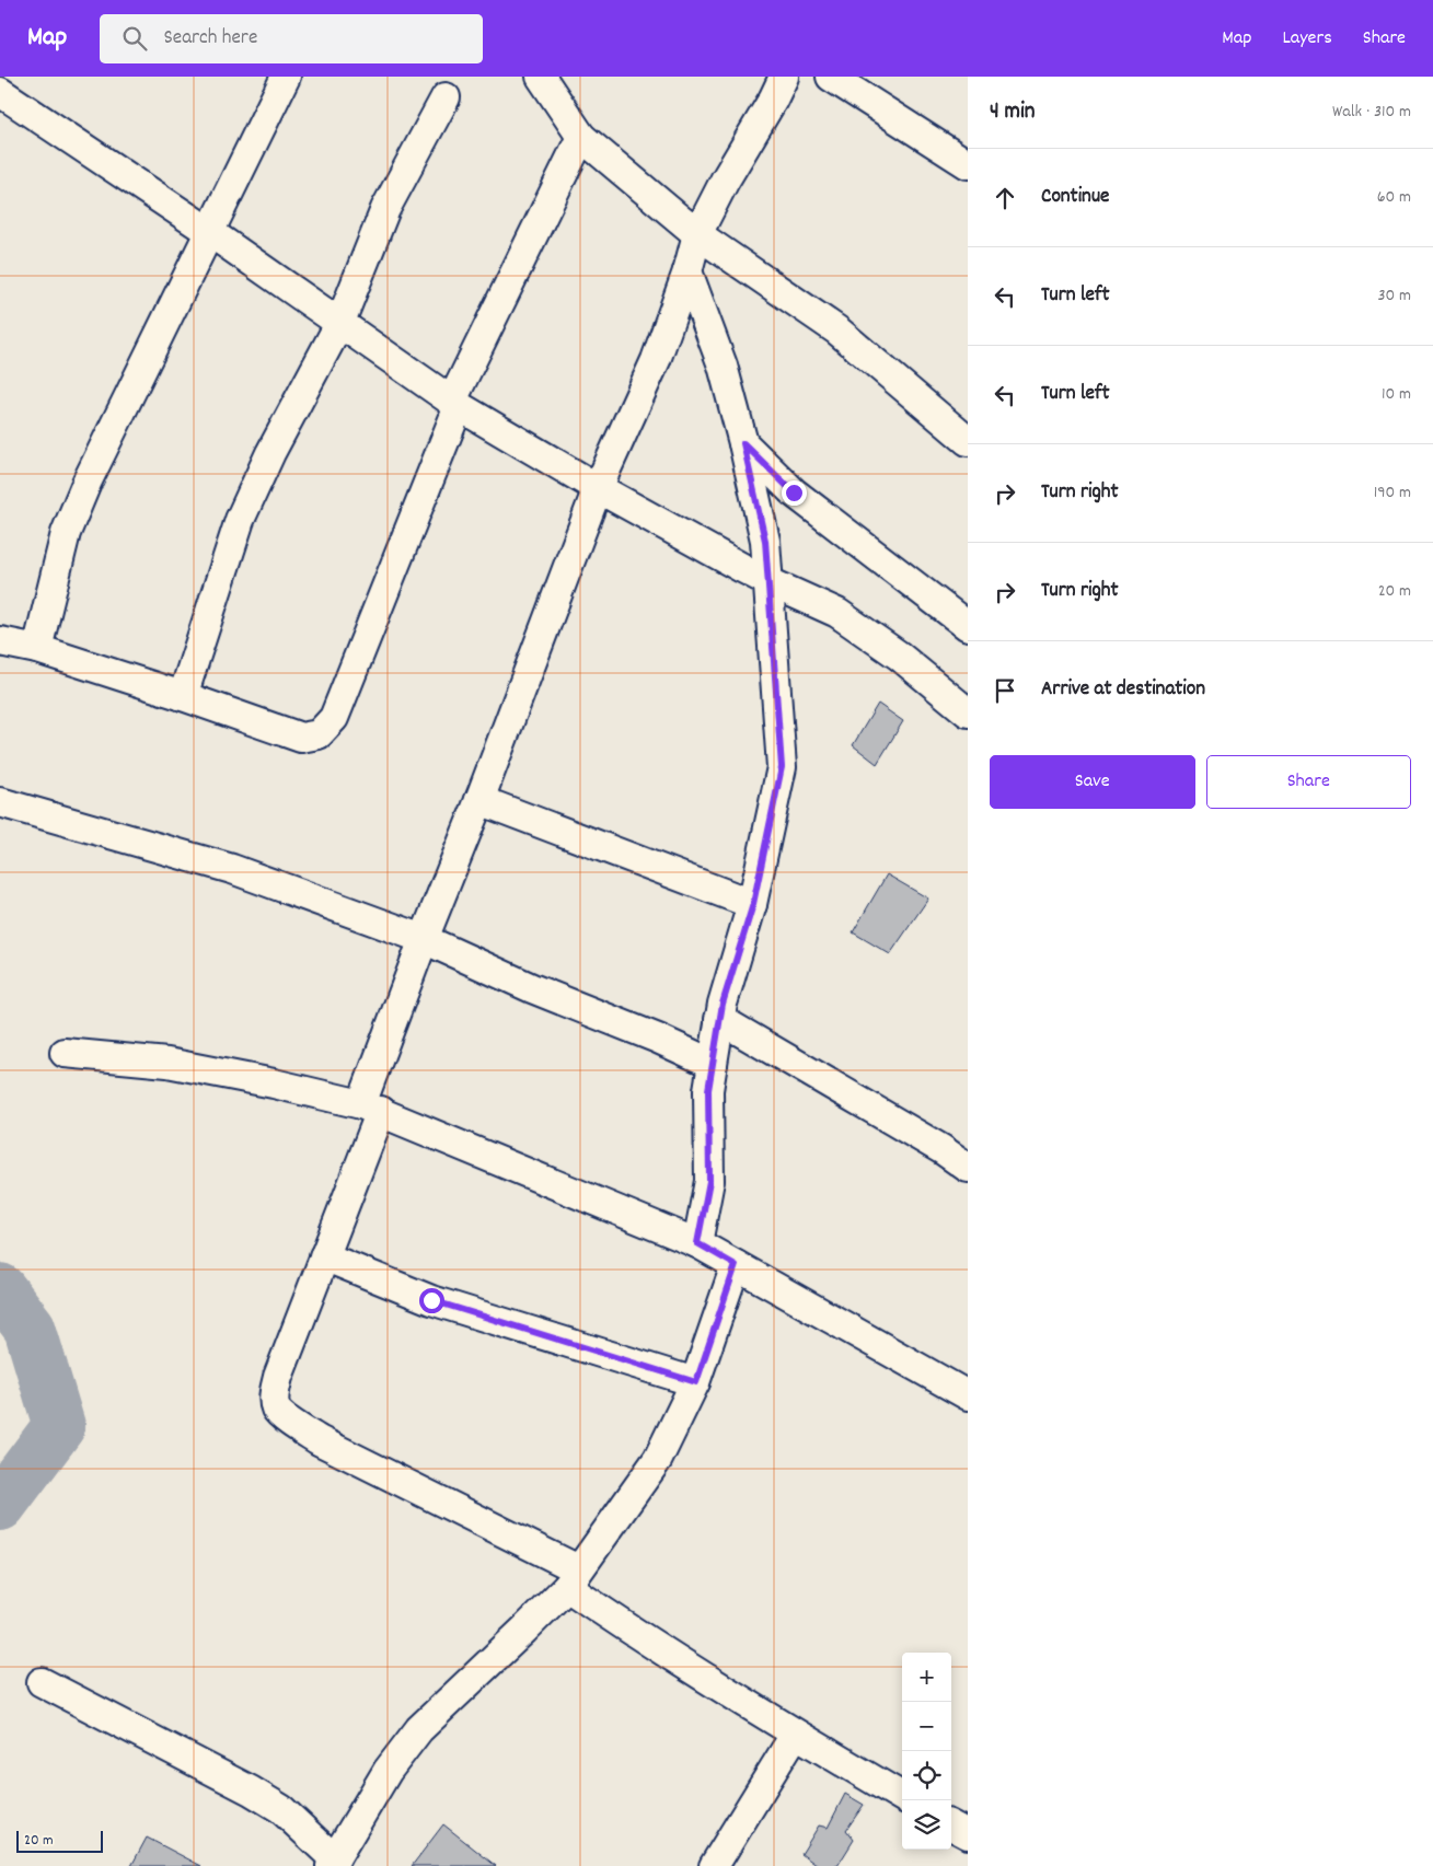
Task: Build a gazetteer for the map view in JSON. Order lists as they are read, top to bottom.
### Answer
{
  "scale_bar": "20 m",
  "page": {
    "header": "Map",
    "search": "Search here",
    "nav": ["Map", "Layers", "Share"],
    "heading": ["4 min", "Walk · 310 m"],
    "list": [
      ["Continue", "60 m"],
      ["Turn left", "30 m"],
      ["Turn left", "10 m"],
      ["Turn right", "190 m"],
      ["Turn right", "20 m"],
      "Arrive at destination"
    ],
    "buttons": ["Save", "Share"],
    "map_buttons": ["+", "−"],
    "scale": "20 m"
  }
}
